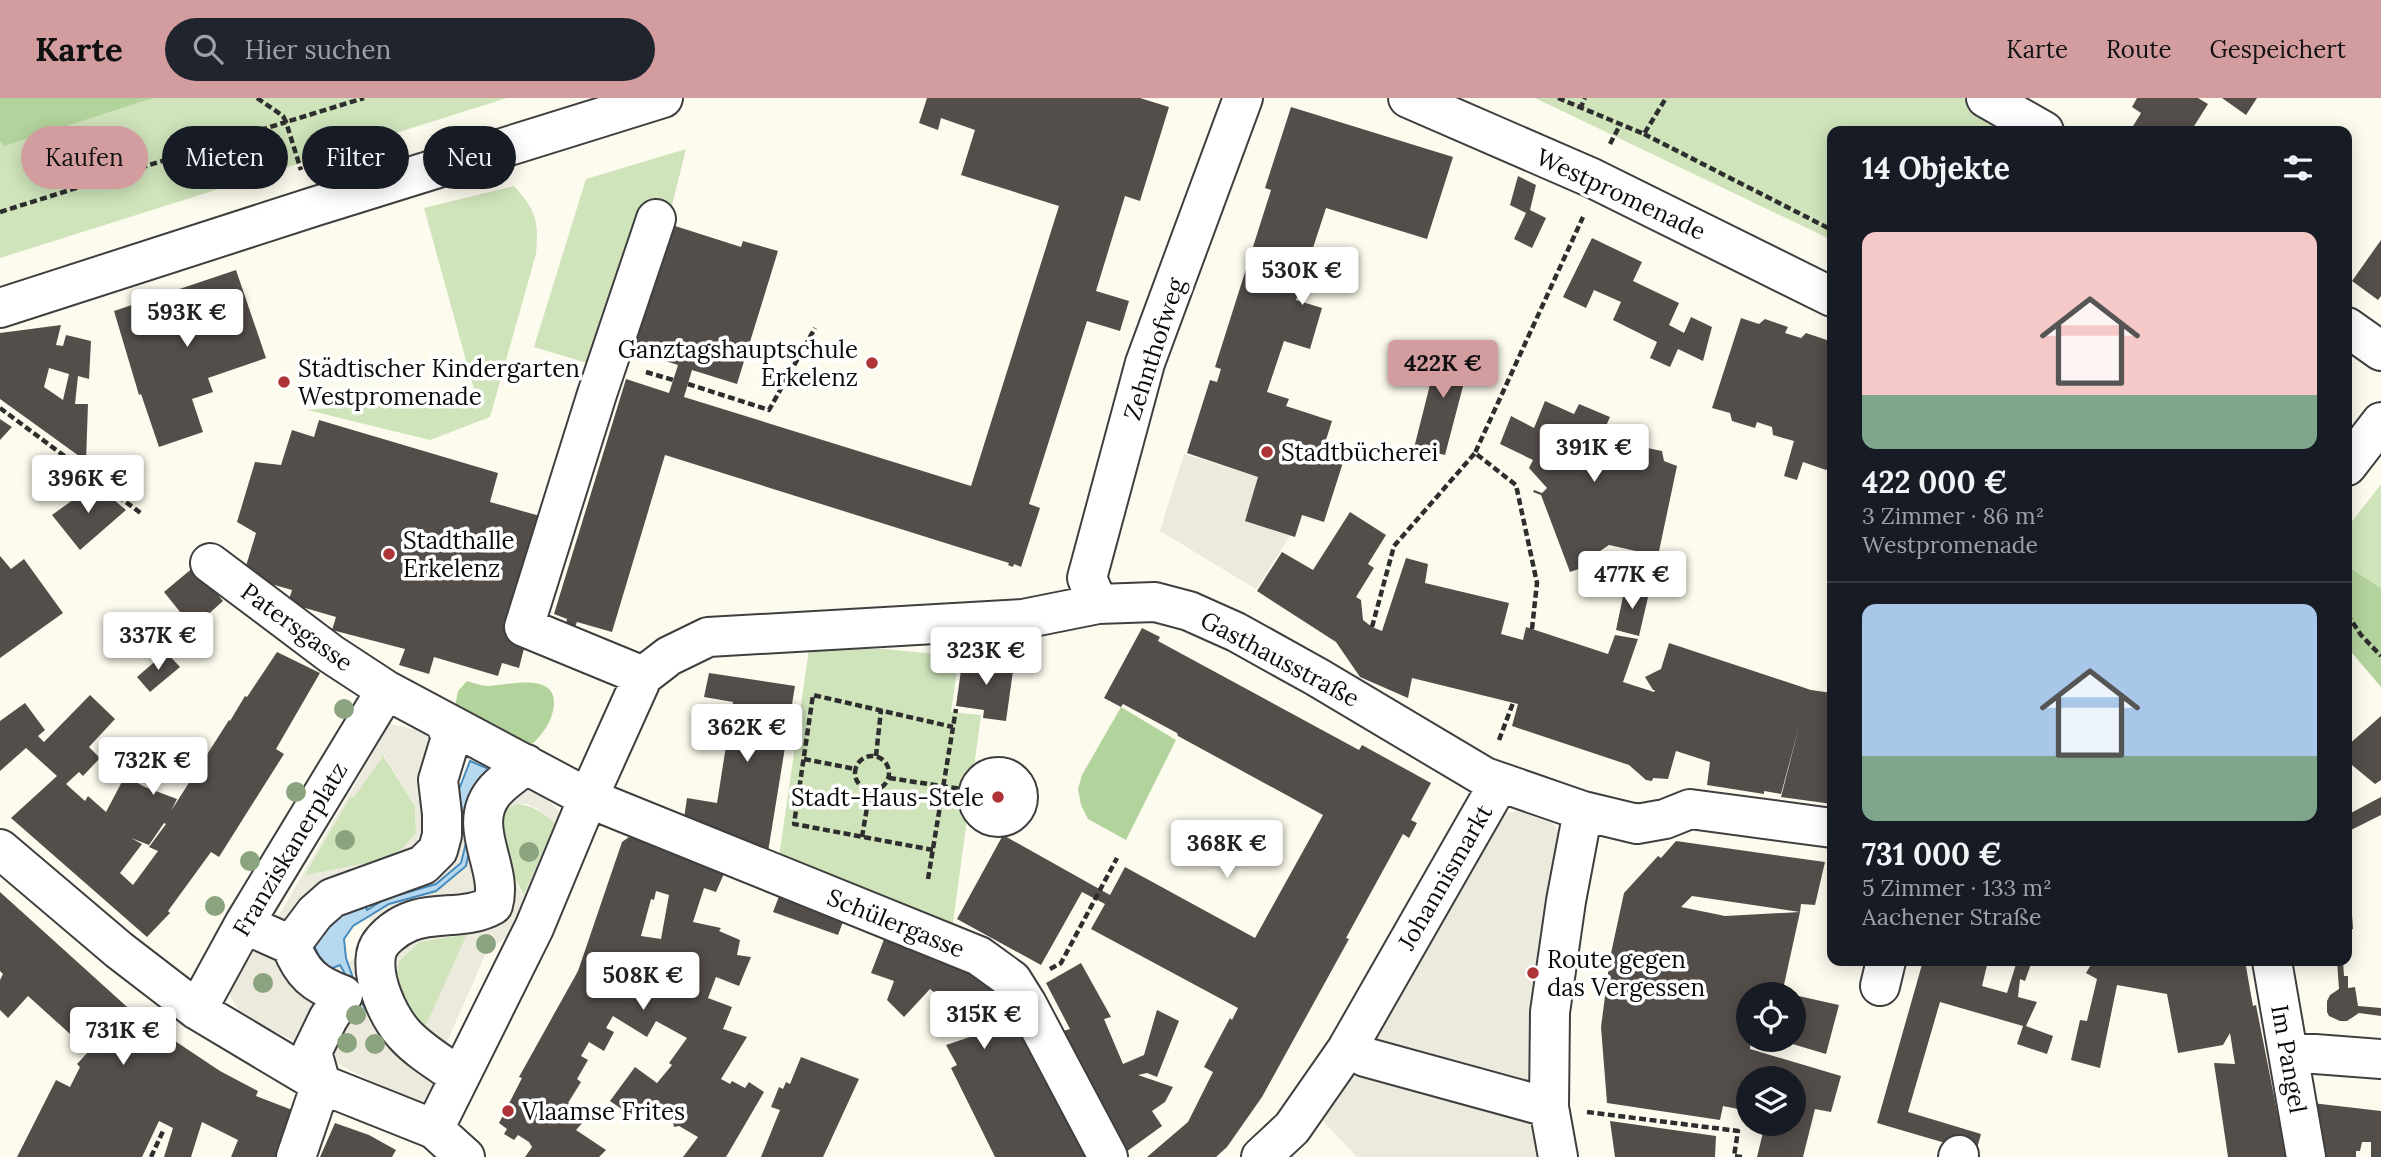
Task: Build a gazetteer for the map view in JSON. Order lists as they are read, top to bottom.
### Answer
{
  "streets": {
    "street": [
      "Westpromenade",
      "Zehnthofweg",
      "Patersgasse",
      "Gasthausstraße",
      "Franziskanerplatz",
      "Johannismarkt",
      "Schülergasse",
      "Im Pangel"
    ]
  },
  "crossings": [
    ["Zehnthofweg", "Gasthausstraße"],
    ["Patersgasse", "Franziskanerplatz"],
    ["Patersgasse", "Schülergasse"],
    ["Gasthausstraße", "Johannismarkt"],
    ["Gasthausstraße", "Schülergasse"]
  ],
  "places": [
    "Ganztagshauptschule Erkelenz",
    "Städtischer Kindergarten Westpromenade",
    "Stadtbücherei",
    "Stadthalle Erkelenz",
    "Stadt-Haus-Stele",
    "Route gegen das Vergessen",
    "Vlaamse Frites"
  ],
  "page": {
    "header": "Karte",
    "search": "Hier suchen",
    "nav": ["Karte", "Route", "Gespeichert"],
    "chip": [
      "Kaufen",
      "Mieten",
      "Filter",
      "Neu"
    ],
    "heading": "14 Objekte",
    "list": [
      {
        "name": "422 000 €",
        "note": "3 Zimmer · 86 m² · Westpromenade"
      },
      {
        "name": "731 000 €",
        "note": "5 Zimmer · 133 m² · Aachener Straße"
      }
    ],
    "price": [
      "530K €",
      "593K €",
      "422K €",
      "391K €",
      "396K €",
      "477K €",
      "337K €",
      "323K €",
      "362K €",
      "732K €",
      "368K €",
      "508K €",
      "315K €",
      "731K €"
    ]
  }
}
